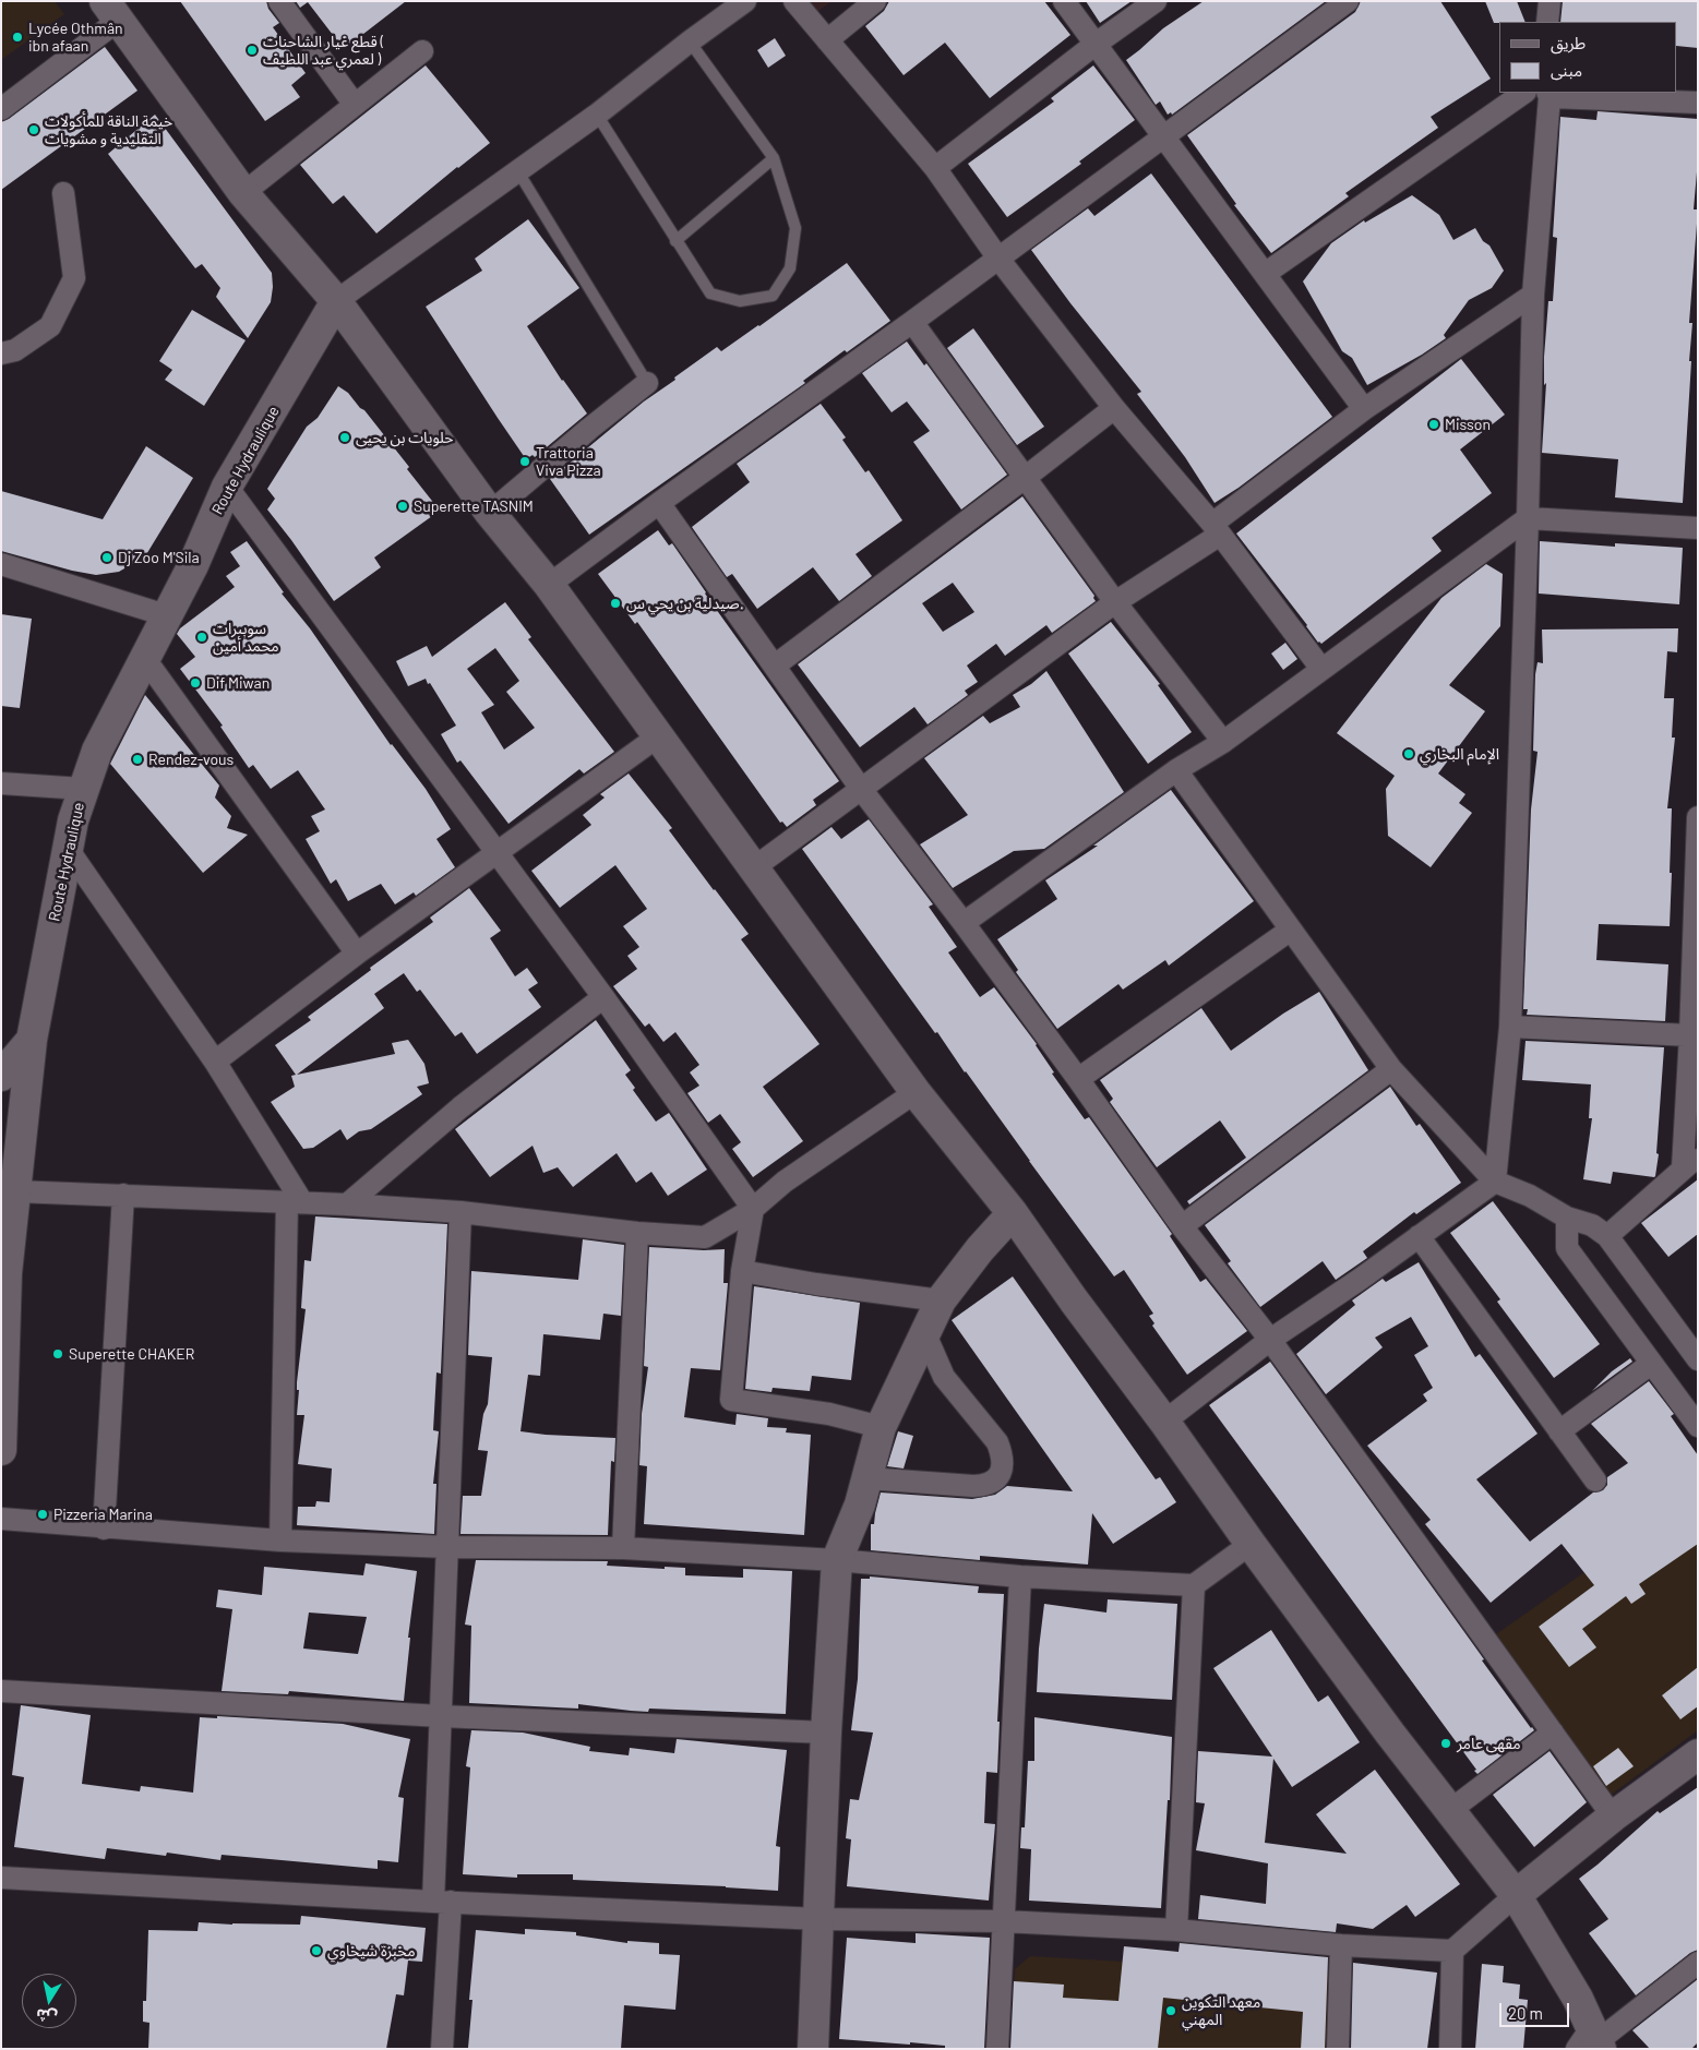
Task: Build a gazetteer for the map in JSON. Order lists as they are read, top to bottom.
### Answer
{
  "streets": {
    "main road": ["Route Hydraulique"]
  },
  "places": [
    "Lycée Othmân ibn afaan",
    "قطع غيار الشاحنات ( لعمري عبد اللطيف )",
    "خيمة الناقة للمأكولات التقليدية و مشويات",
    "Misson",
    "حلويات بن يحيى",
    "Trattoria Viva Pizza",
    "Superette TASNIM",
    "Dj Zoo M'Sila",
    "صيدلية بن يحي س.",
    "سوبيرات محمد أمين",
    "Dif Miwan",
    "الإمام البخاري",
    "Rendez-vous",
    "Superette CHAKER",
    "Pizzeria Marina",
    "مقهى عامر",
    "مخبزة شيخاوي",
    "معهد التكوين المهني"
  ],
  "legend": ["طريق", "مبنى"],
  "scale_bar": "20 m",
  "north": "bottom"
}
